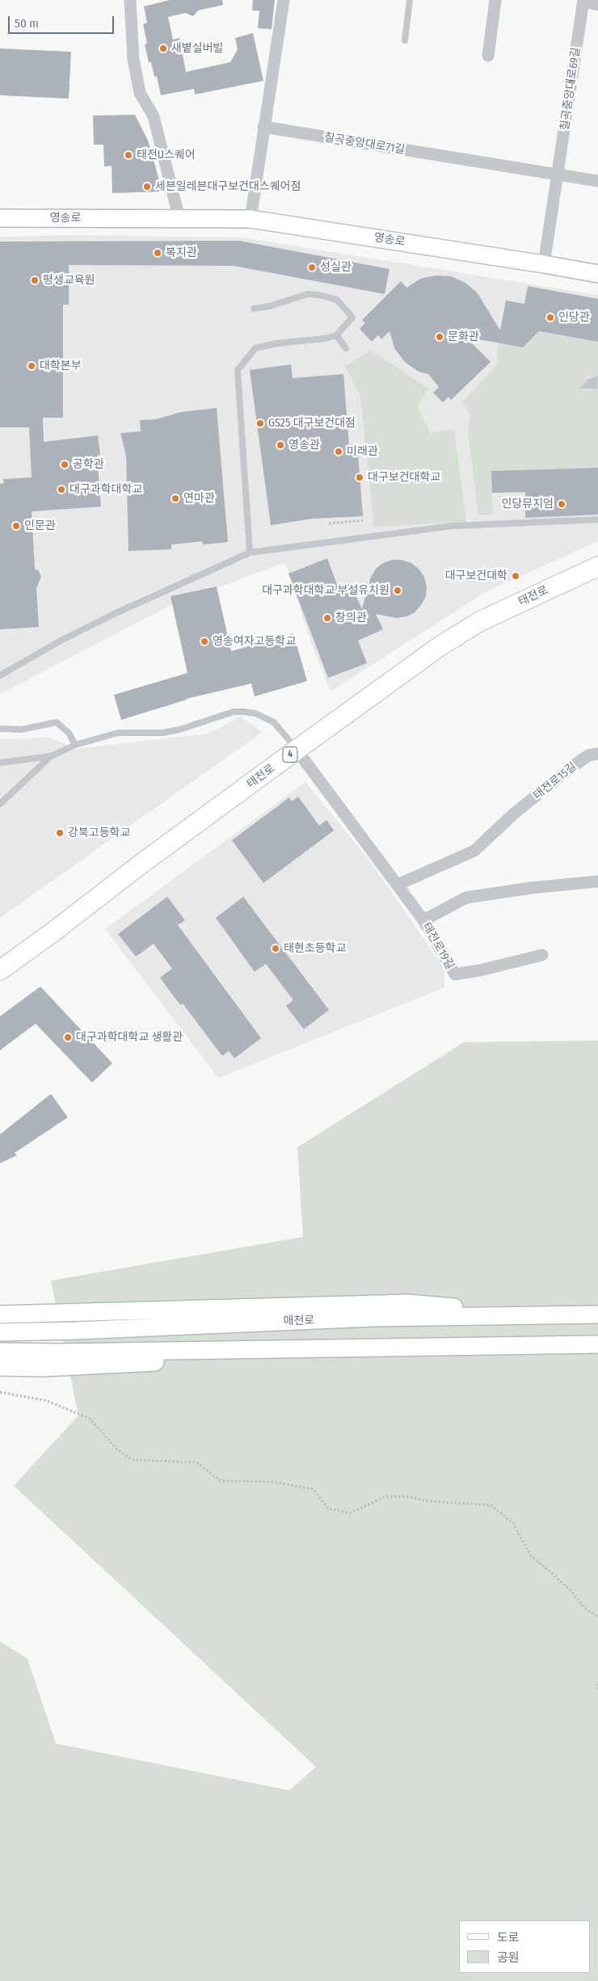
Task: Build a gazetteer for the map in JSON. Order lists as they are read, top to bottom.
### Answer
{
  "streets": {
    "main road": [
      "영송로",
      "태전로",
      "4",
      "매천로"
    ],
    "street": [
      "칠곡중앙대로69길",
      "칠곡중앙대로71길",
      "태전로15길",
      "태전로19길"
    ]
  },
  "crossings": [
    ["칠곡중앙대로69길", "칠곡중앙대로71길"],
    ["칠곡중앙대로69길", "영송로"],
    ["태전로", "태전로19길"],
    ["태전로15길", "태전로19길"]
  ],
  "places": [
    "새볕실버빌",
    "태전U스퀘어",
    "세븐일레븐대구보건대스퀘어점",
    "복지관",
    "성실관",
    "평생교육원",
    "인당관",
    "문화관",
    "대학본부",
    "GS25 대구보건대점",
    "영송관",
    "미래관",
    "공학관",
    "대구보건대학교",
    "대구과학대학교",
    "연마관",
    "인당뮤지엄",
    "인문관",
    "대구보건대학",
    "대구과학대학교 부설유치원",
    "창의관",
    "영송여자고등학교",
    "강북고등학교",
    "태현초등학교",
    "대구과학대학교 생활관"
  ],
  "legend": ["도로", "공원"],
  "scale_bar": "50 m"
}
